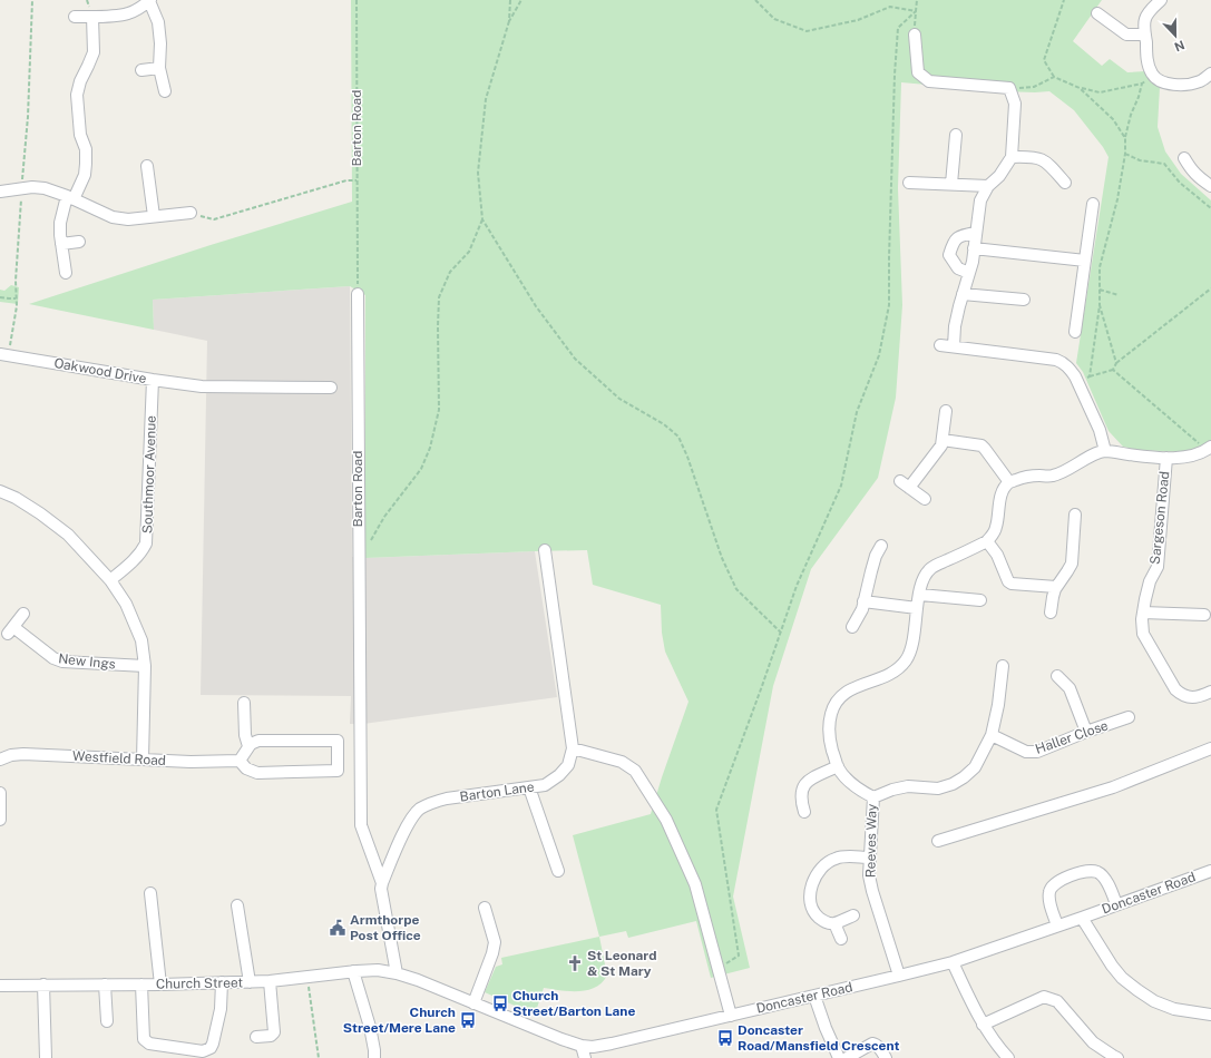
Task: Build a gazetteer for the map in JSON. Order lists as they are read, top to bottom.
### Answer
{
  "streets": {
    "street": [
      "Barton Road",
      "Oakwood Drive",
      "Southmoor Avenue",
      "Sargeson Road",
      "New Ings",
      "Haller Close",
      "Westfield Road",
      "Barton Lane",
      "Reeves Way",
      "Doncaster Road",
      "Church Street"
    ]
  },
  "crossings": [
    ["Barton Road", "Barton Lane"],
    ["Barton Road", "Doncaster Road"],
    ["Barton Road", "Church Street"],
    ["Oakwood Drive", "Southmoor Avenue"],
    ["Reeves Way", "Doncaster Road"],
    ["Doncaster Road", "Church Street"]
  ],
  "places": {
    "public building": ["Armthorpe Post Office"],
    "church": ["St Leonard & St Mary"],
    "bus stop": ["Church Street/Barton Lane", "Church Street/Mere Lane", "Doncaster Road/Mansfield Crescent"]
  },
  "north": "bottom"
}
